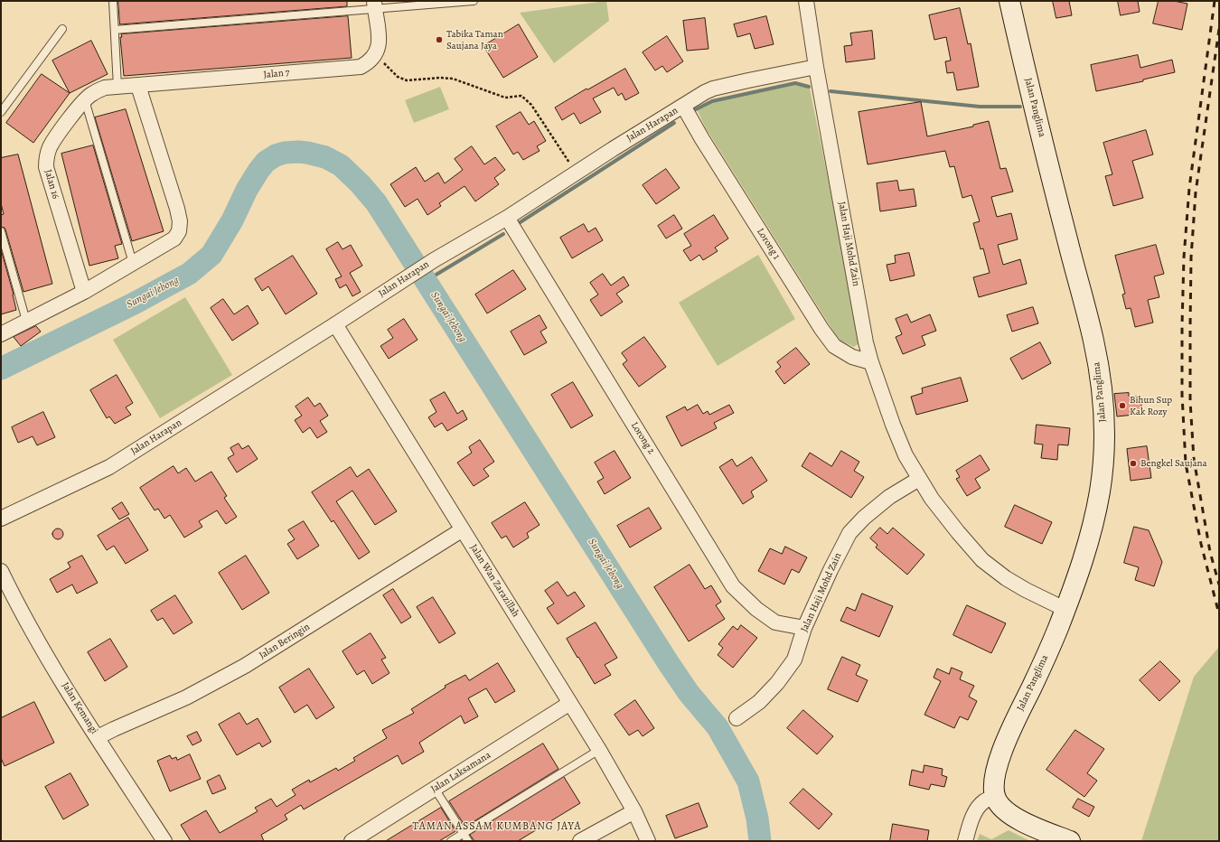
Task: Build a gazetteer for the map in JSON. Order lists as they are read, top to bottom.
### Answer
{
  "streets": {
    "main road": ["Jalan Panglima"],
    "street": [
      "Jalan 7",
      "Jalan Harapan",
      "Jalan 16",
      "Lorong 1",
      "Jalan Haji Mohd Zain",
      "Lorong 2",
      "Jalan Wan Zarazillah",
      "Jalan Beringin",
      "Jalan Kemangi",
      "Jalan Laksamana"
    ]
  },
  "crossings": [
    ["Jalan 7", "Jalan 16"],
    ["Jalan Panglima", "Jalan Haji Mohd Zain"],
    ["Jalan Harapan", "Lorong 1"],
    ["Jalan Harapan", "Jalan Haji Mohd Zain"],
    ["Jalan Harapan", "Lorong 2"],
    ["Jalan Harapan", "Jalan Wan Zarazillah"],
    ["Lorong 1", "Jalan Haji Mohd Zain"],
    ["Jalan Haji Mohd Zain", "Lorong 2"],
    ["Jalan Wan Zarazillah", "Jalan Beringin"],
    ["Jalan Wan Zarazillah", "Jalan Laksamana"],
    ["Jalan Beringin", "Jalan Kemangi"]
  ],
  "districts": ["TAMAN ASSAM KUMBANG JAYA"],
  "water": ["Sungai Jebong"],
  "places": ["Tabika Taman Saujana Jaya", "Bihun Sup Kak Rozy", "Bengkel Saujana"]
}
